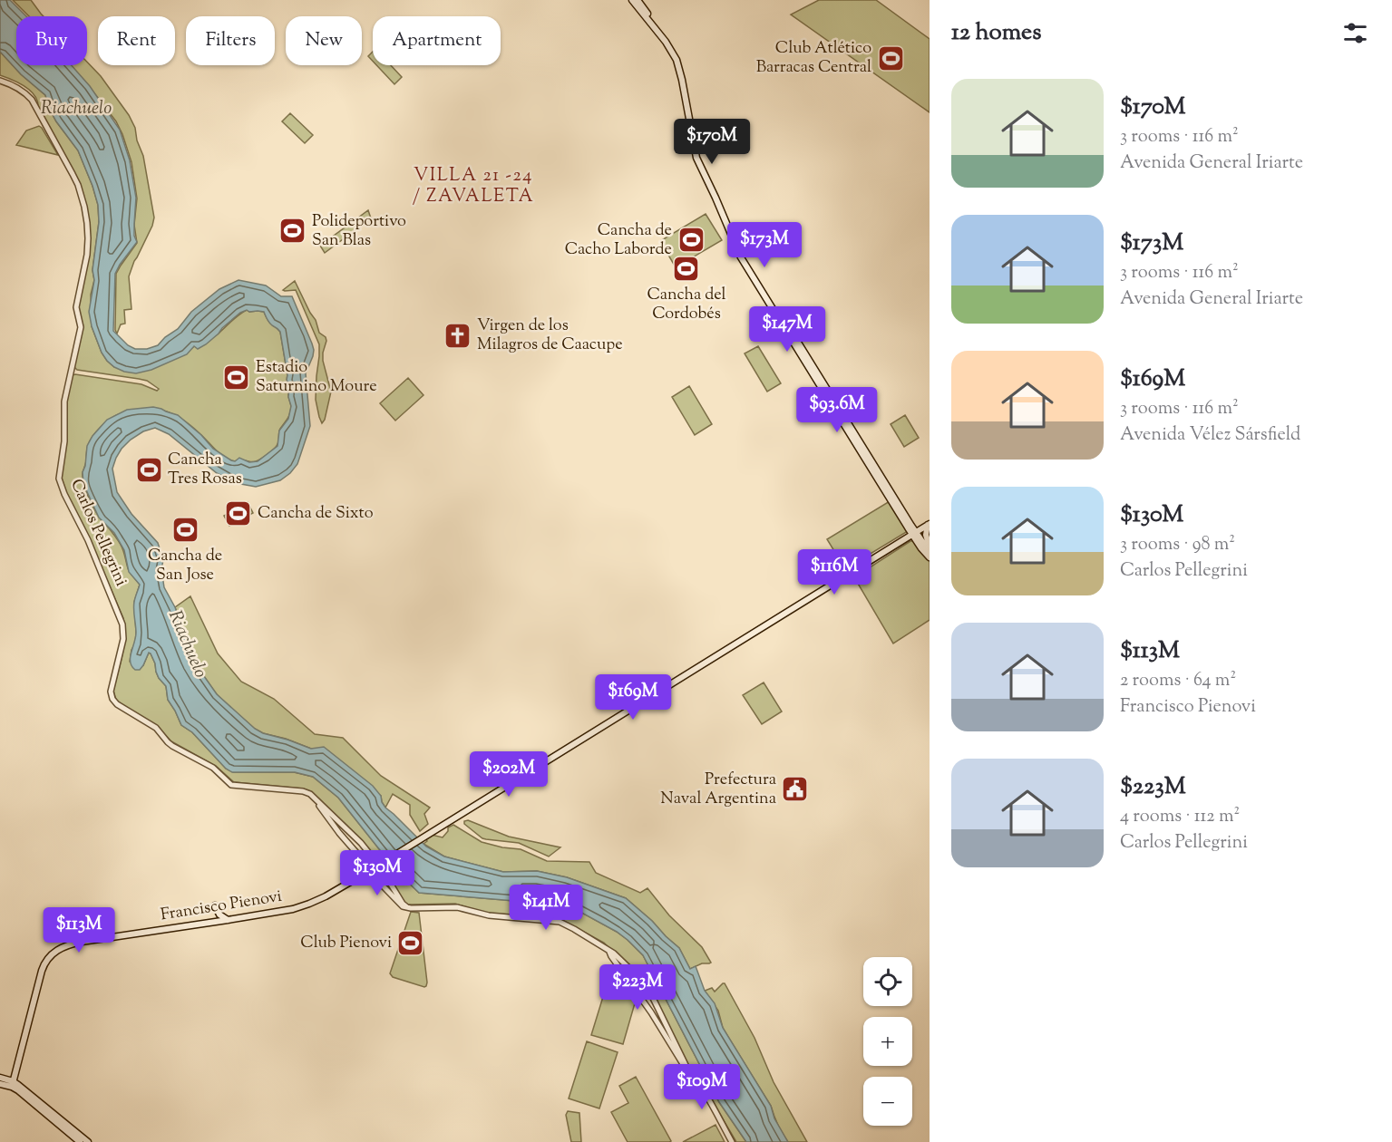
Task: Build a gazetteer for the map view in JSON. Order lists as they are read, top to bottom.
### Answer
{
  "streets": {
    "main road": ["Francisco Pienovi"],
    "street": ["Carlos Pellegrini"]
  },
  "districts": ["VILLA 21 -24 / ZAVALETA"],
  "water": ["Riachuelo"],
  "places": {
    "sports": [
      "Club Atlético Barracas Central",
      "Polideportivo San Blas",
      "Cancha de Cacho Laborde",
      "Cancha del Cordobés",
      "Estadio Saturnino Moure",
      "Cancha Tres Rosas",
      "Cancha de Sixto",
      "Cancha de San Jose",
      "Club Pienovi"
    ],
    "church": ["Virgen de los Milagros de Caacupe"],
    "public building": ["Prefectura Naval Argentina"]
  },
  "page": {
    "heading": "12 homes",
    "chip": [
      "Buy",
      "Rent",
      "Filters",
      "New",
      "Apartment"
    ],
    "list": [
      {
        "name": "$170M",
        "note": "3 rooms · 116 m² · Avenida General Iriarte"
      },
      {
        "name": "$173M",
        "note": "3 rooms · 116 m² · Avenida General Iriarte"
      },
      {
        "name": "$169M",
        "note": "3 rooms · 116 m² · Avenida Vélez Sársfield"
      },
      {
        "name": "$130M",
        "note": "3 rooms · 98 m² · Carlos Pellegrini"
      },
      {
        "name": "$113M",
        "note": "2 rooms · 64 m² · Francisco Pienovi"
      },
      {
        "name": "$223M",
        "note": "4 rooms · 112 m² · Carlos Pellegrini"
      }
    ],
    "price": [
      "$170M",
      "$173M",
      "$147M",
      "$93.6M",
      "$116M",
      "$169M",
      "$202M",
      "$130M",
      "$141M",
      "$113M",
      "$223M",
      "$109M"
    ],
    "map_buttons": ["+", "−"]
  }
}
